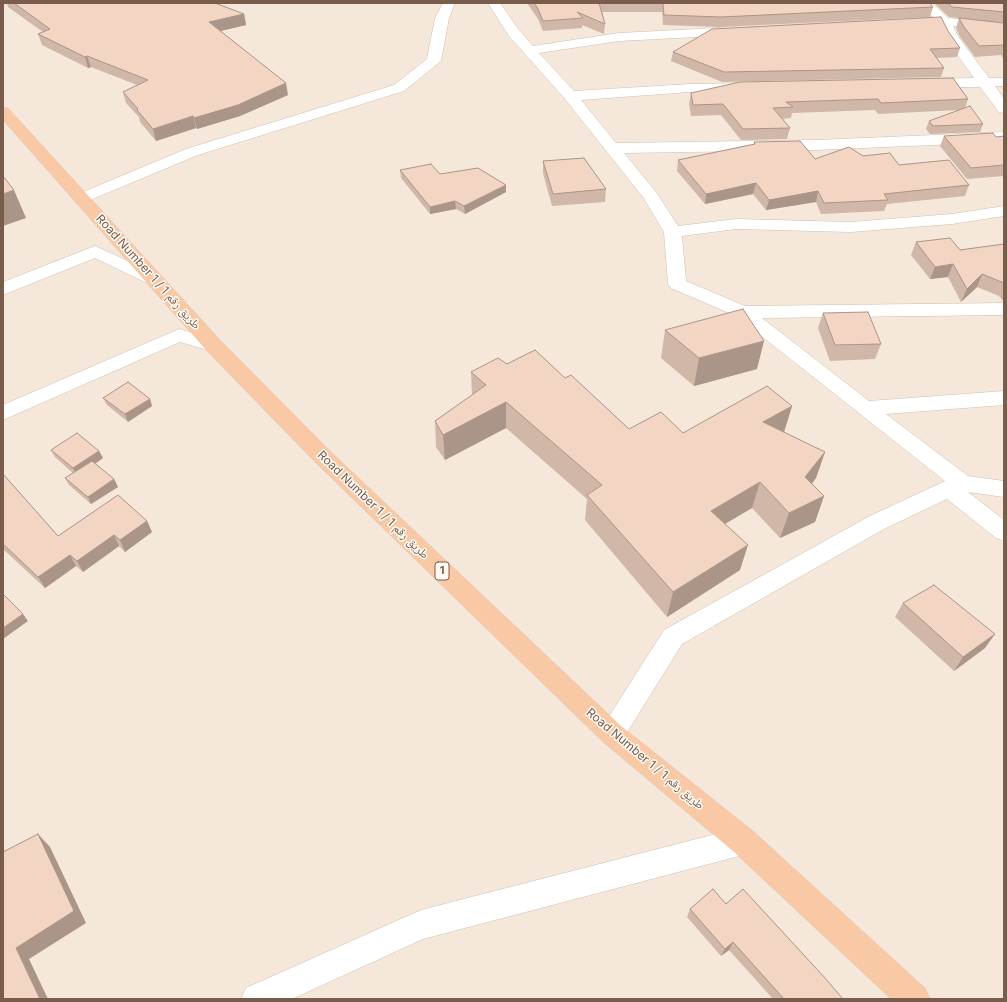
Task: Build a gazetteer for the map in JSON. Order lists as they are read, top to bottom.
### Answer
{
  "streets": {
    "highway": ["Road Number 1 / طريق رقم 1", "1"]
  }
}
